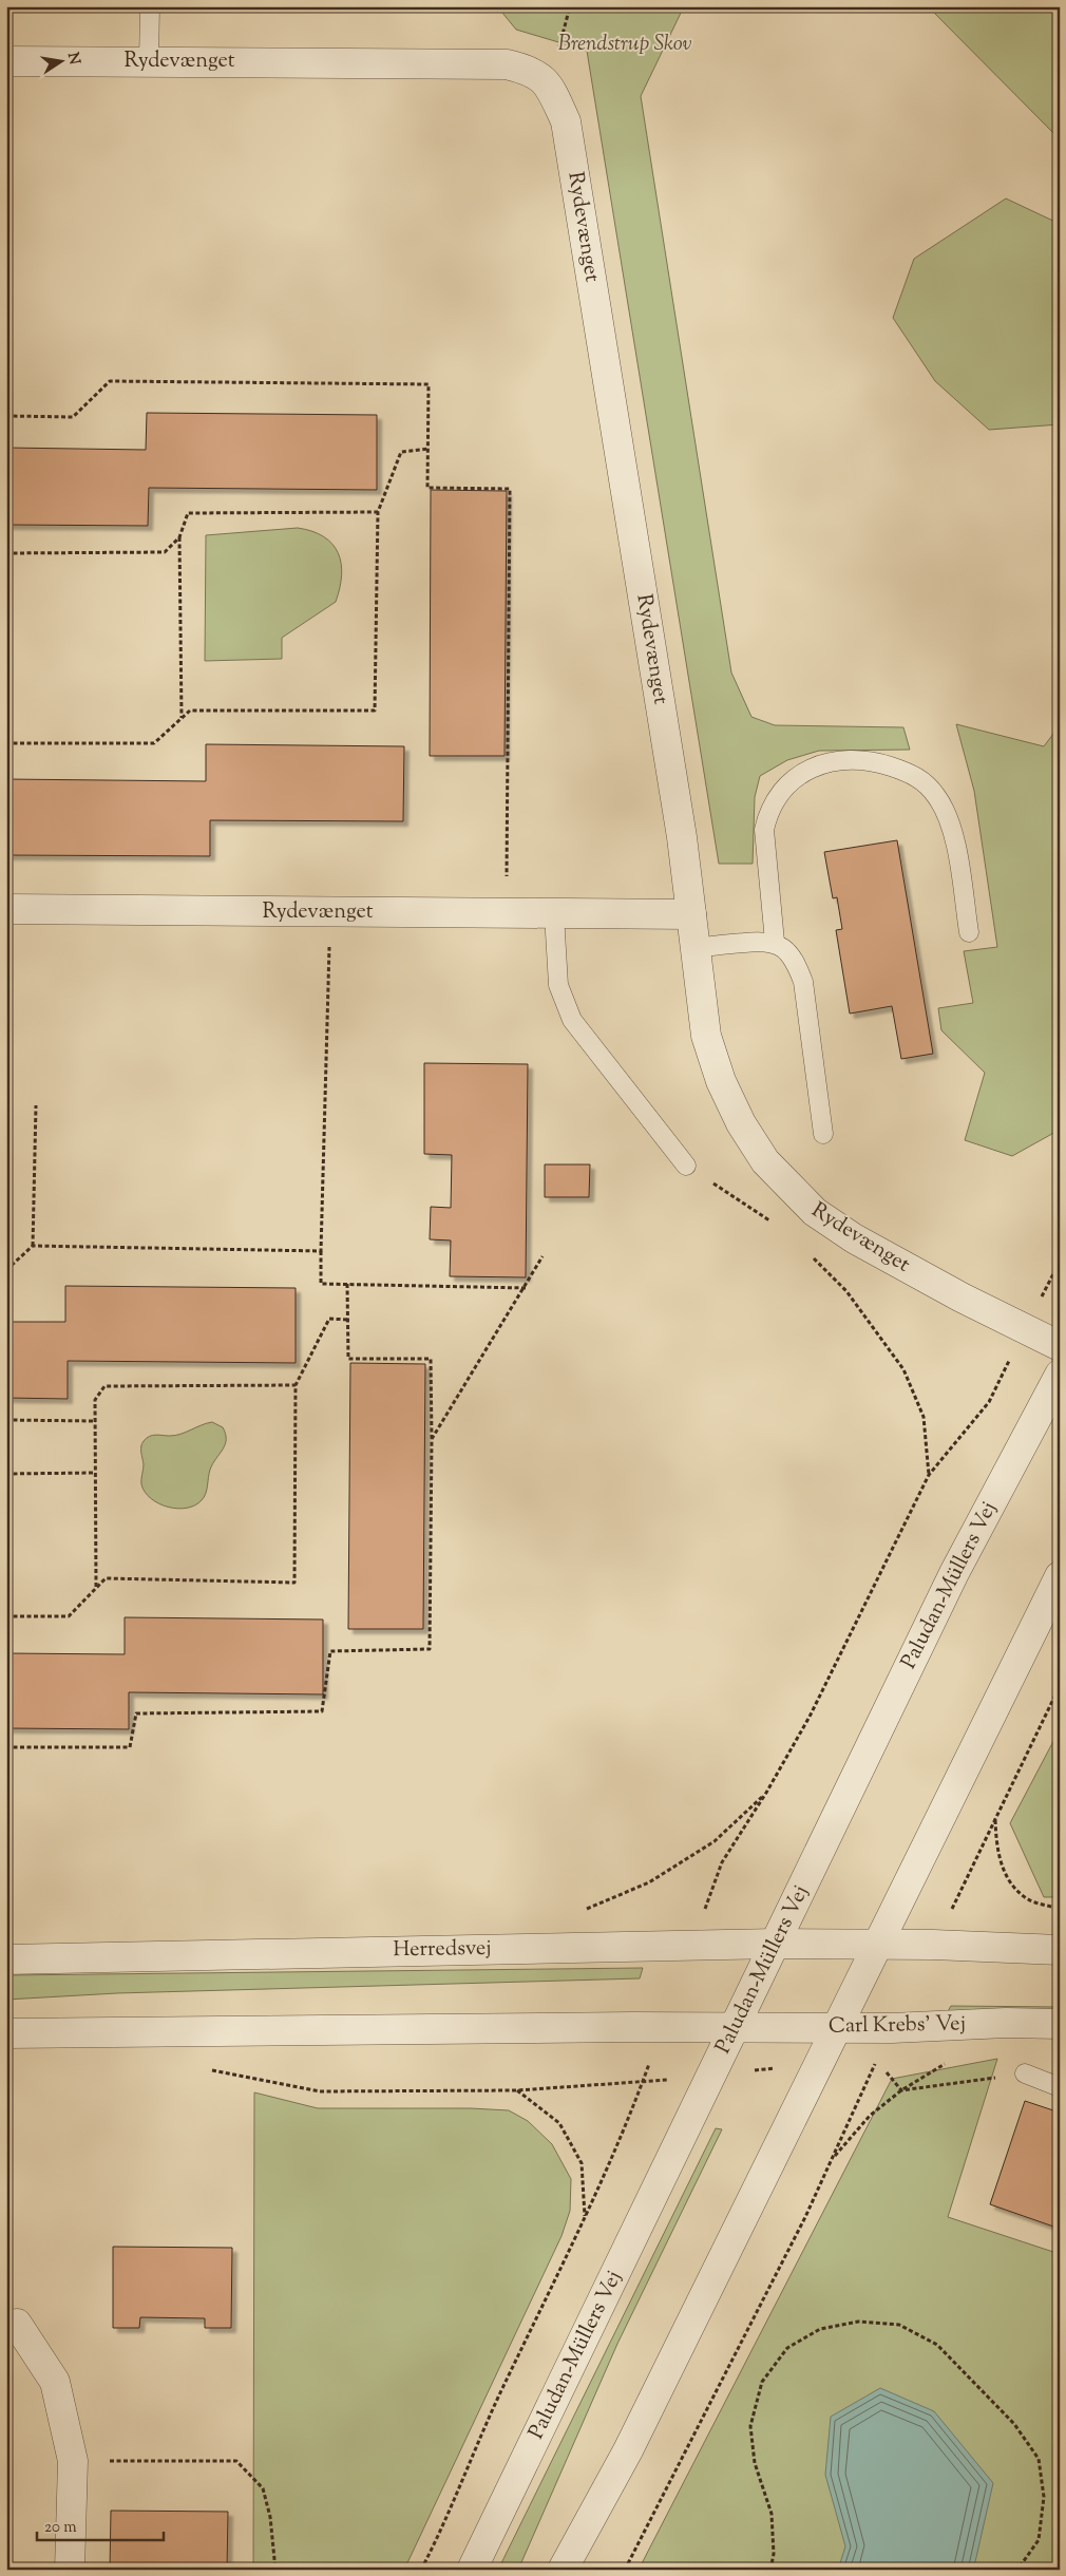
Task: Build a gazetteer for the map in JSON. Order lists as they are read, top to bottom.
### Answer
{
  "streets": {
    "street": [
      "Rydevænget",
      "Paludan-Müllers Vej",
      "Herredsvej",
      "Carl Krebs' Vej"
    ]
  },
  "crossings": [
    ["Paludan-Müllers Vej", "Herredsvej"],
    ["Paludan-Müllers Vej", "Carl Krebs' Vej"]
  ],
  "parks": ["Brendstrup Skov"],
  "scale_bar": "20 m",
  "north": "right"
}
